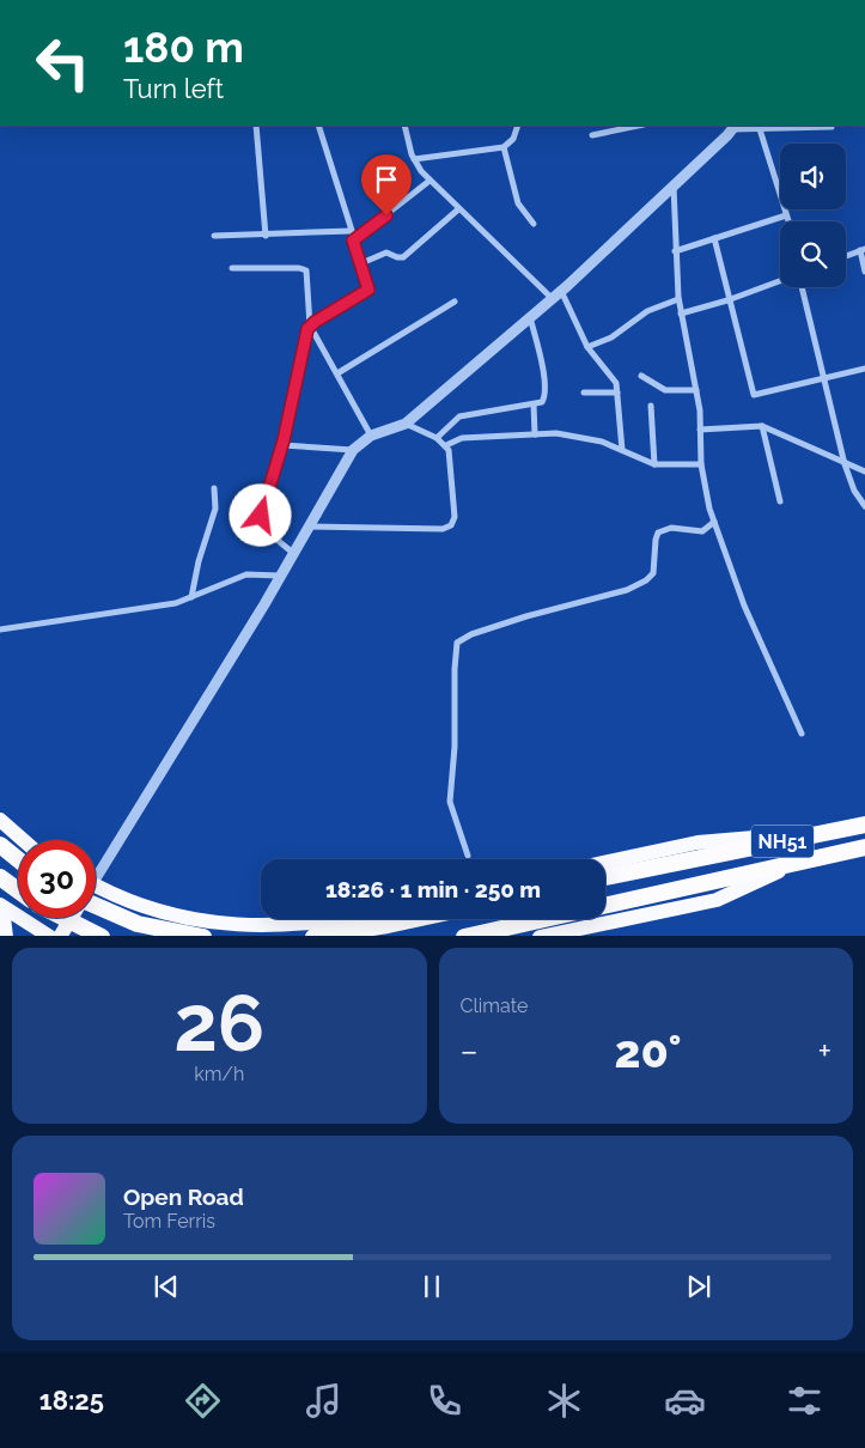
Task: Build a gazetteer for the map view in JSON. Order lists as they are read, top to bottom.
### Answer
{
  "streets": {
    "highway": ["NH51"]
  },
  "page": {
    "turn": ["180 m", "Turn left"],
    "limit": "30",
    "trip": "18:26 · 1 min · 250 m",
    "tile": [
      ["26", "km/h"],
      "Climate"
    ],
    "heat": ["−", "20°", "+"],
    "song": ["Open Road", "Tom Ferris"],
    "tabs": "18:25"
  }
}
